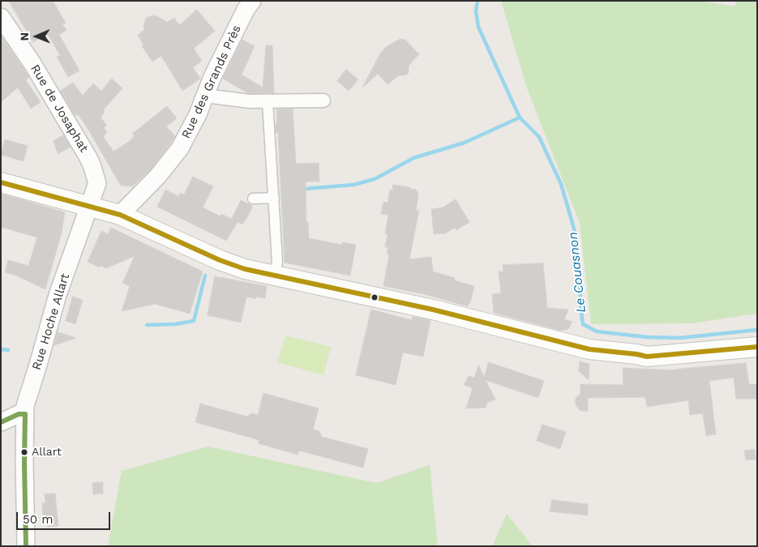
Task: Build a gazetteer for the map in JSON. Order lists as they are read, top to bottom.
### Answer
{
  "streets": {
    "street": ["Rue des Grands Près", "Rue de Josaphat", "Rue Hoche Allart"]
  },
  "crossings": [
    ["Rue de Josaphat", "Rue Hoche Allart"]
  ],
  "water": ["Le Couasnon"],
  "places": ["Allart"],
  "scale_bar": "50 m",
  "north": "left"
}
